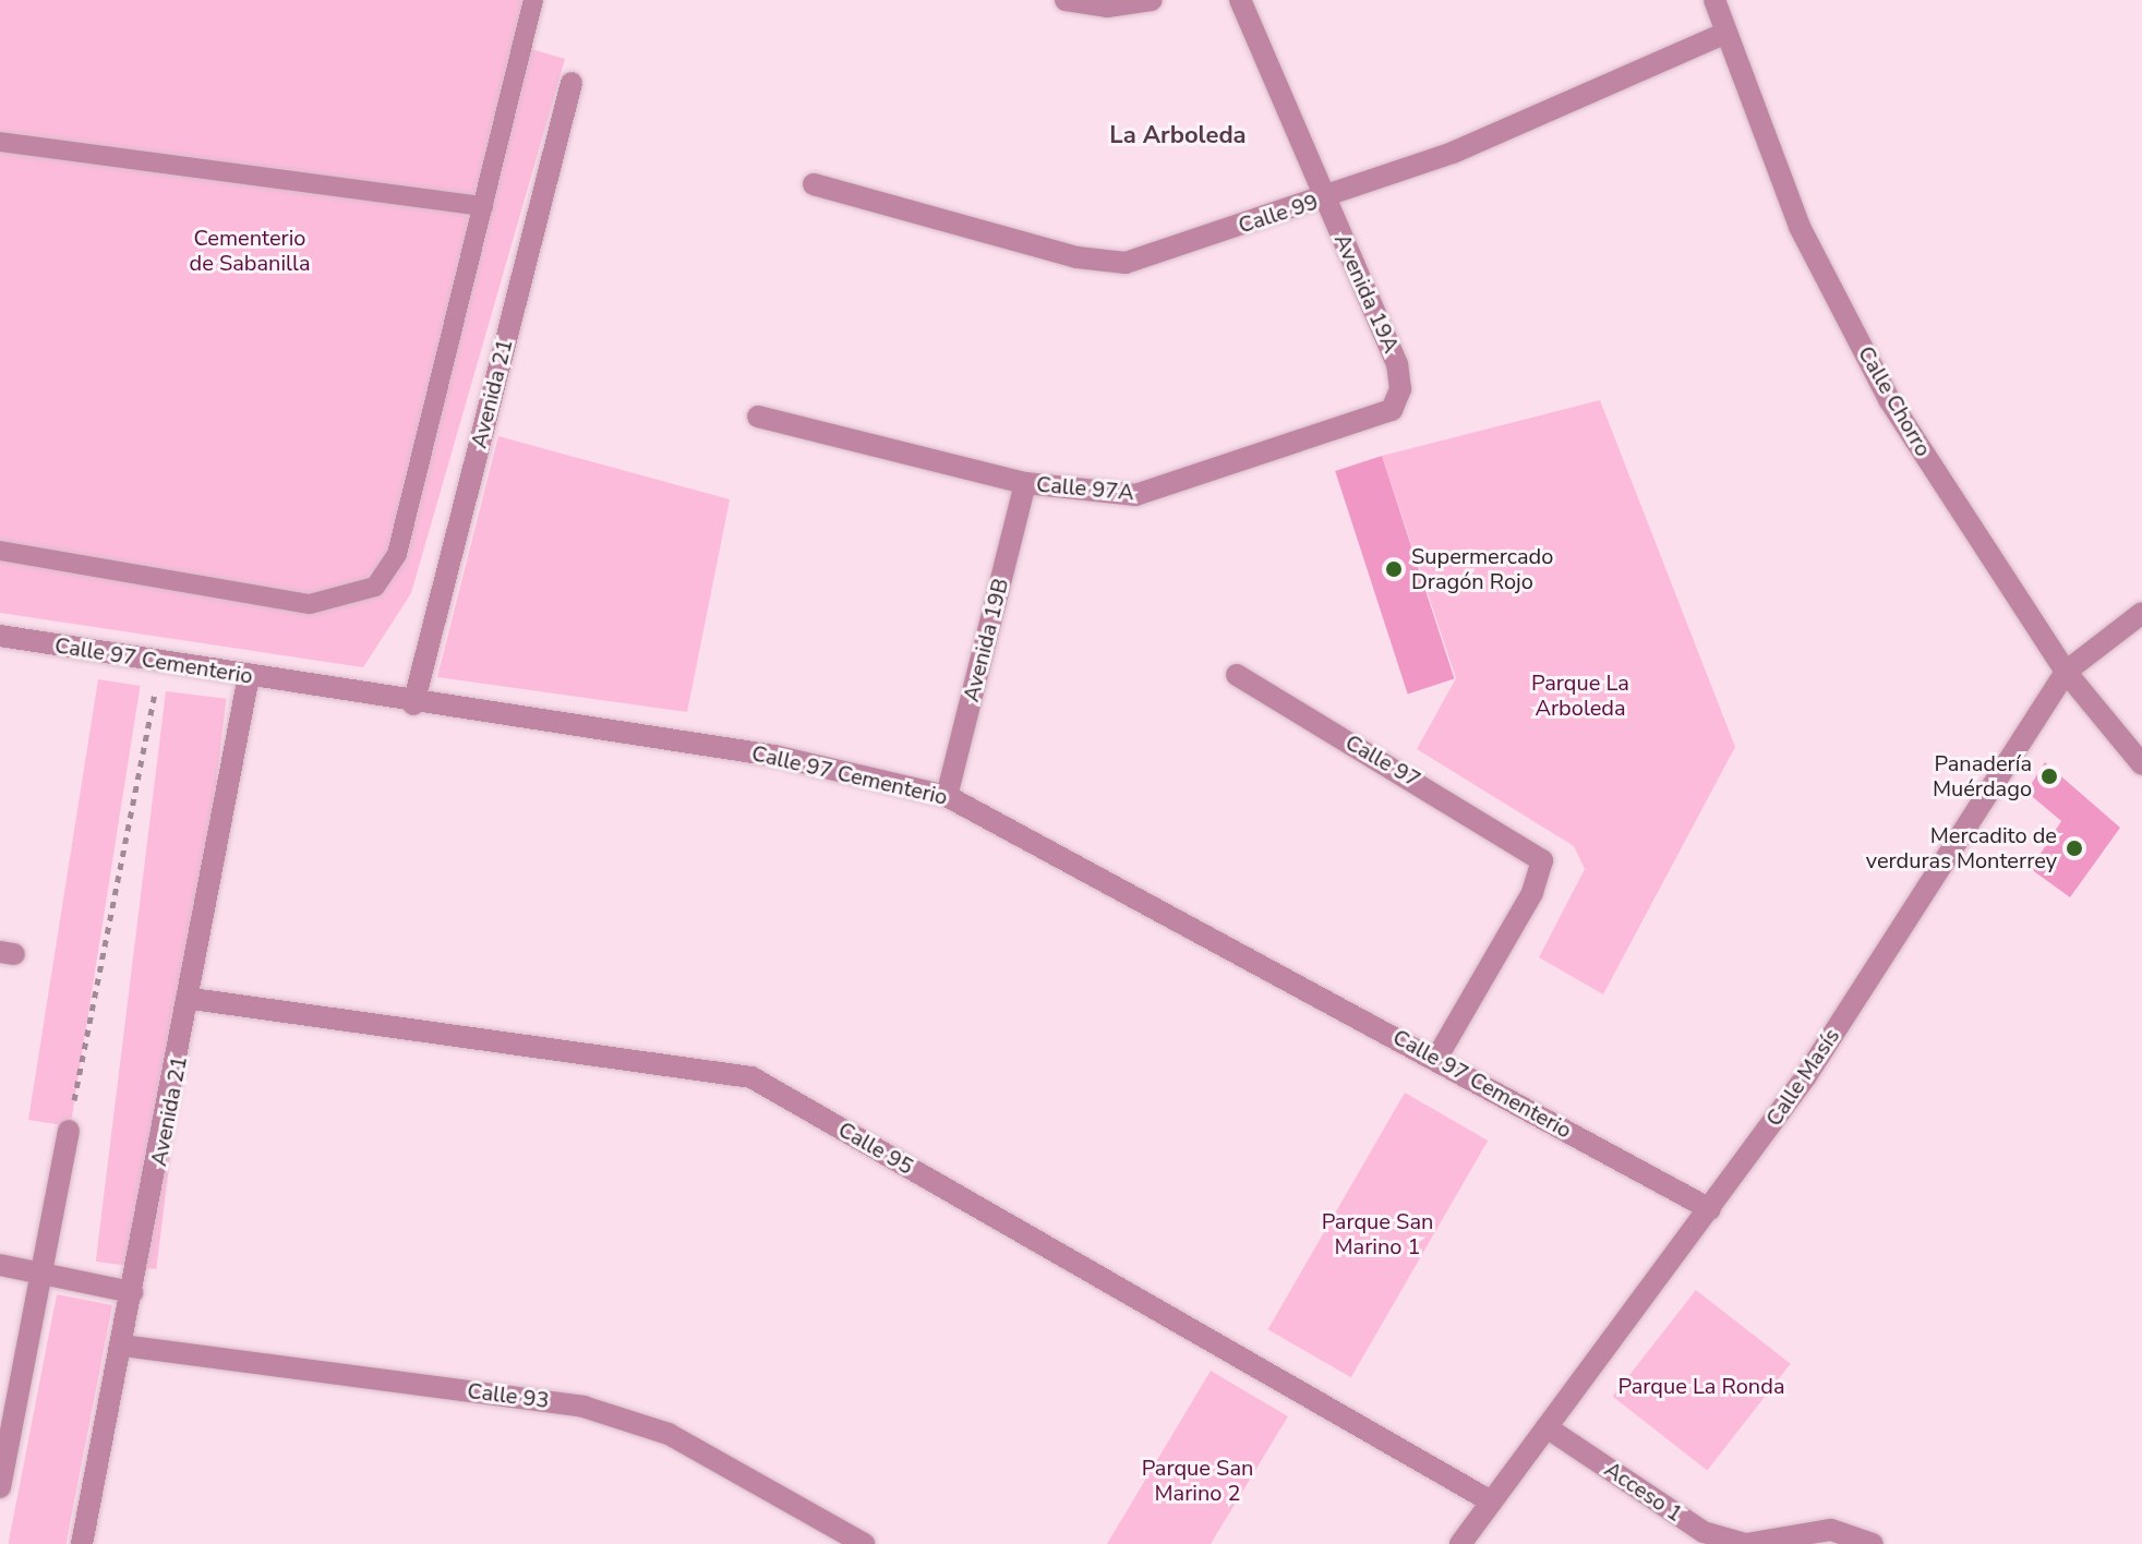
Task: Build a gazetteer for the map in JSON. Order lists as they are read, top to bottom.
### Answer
{
  "streets": {
    "street": [
      "Calle 99",
      "Avenida 19A",
      "Avenida 21",
      "Calle Chorro",
      "Calle 97A",
      "Avenida 19B",
      "Calle 97 Cementerio",
      "Calle 97",
      "Calle Masís",
      "Calle 95",
      "Calle 93",
      "Acceso 1"
    ]
  },
  "crossings": [
    ["Calle 99", "Avenida 19A"],
    ["Calle 99", "Calle Chorro"],
    ["Avenida 19A", "Calle 97A"],
    ["Avenida 21", "Calle 97 Cementerio"],
    ["Avenida 21", "Calle 95"],
    ["Avenida 21", "Calle 93"],
    ["Calle Chorro", "Calle Masís"],
    ["Calle 97A", "Avenida 19B"],
    ["Avenida 19B", "Calle 97 Cementerio"],
    ["Calle 97 Cementerio", "Calle 97"],
    ["Calle 97 Cementerio", "Calle Masís"],
    ["Calle Masís", "Calle 95"],
    ["Calle Masís", "Acceso 1"]
  ],
  "districts": ["La Arboleda"],
  "parks": [
    "Cementerio de Sabanilla",
    "Parque La Arboleda",
    "Parque San Marino 1",
    "Parque La Ronda",
    "Parque San Marino 2"
  ],
  "places": ["Supermercado Dragón Rojo", "Panadería Muérdago", "Mercadito de verduras Monterrey"]
}
